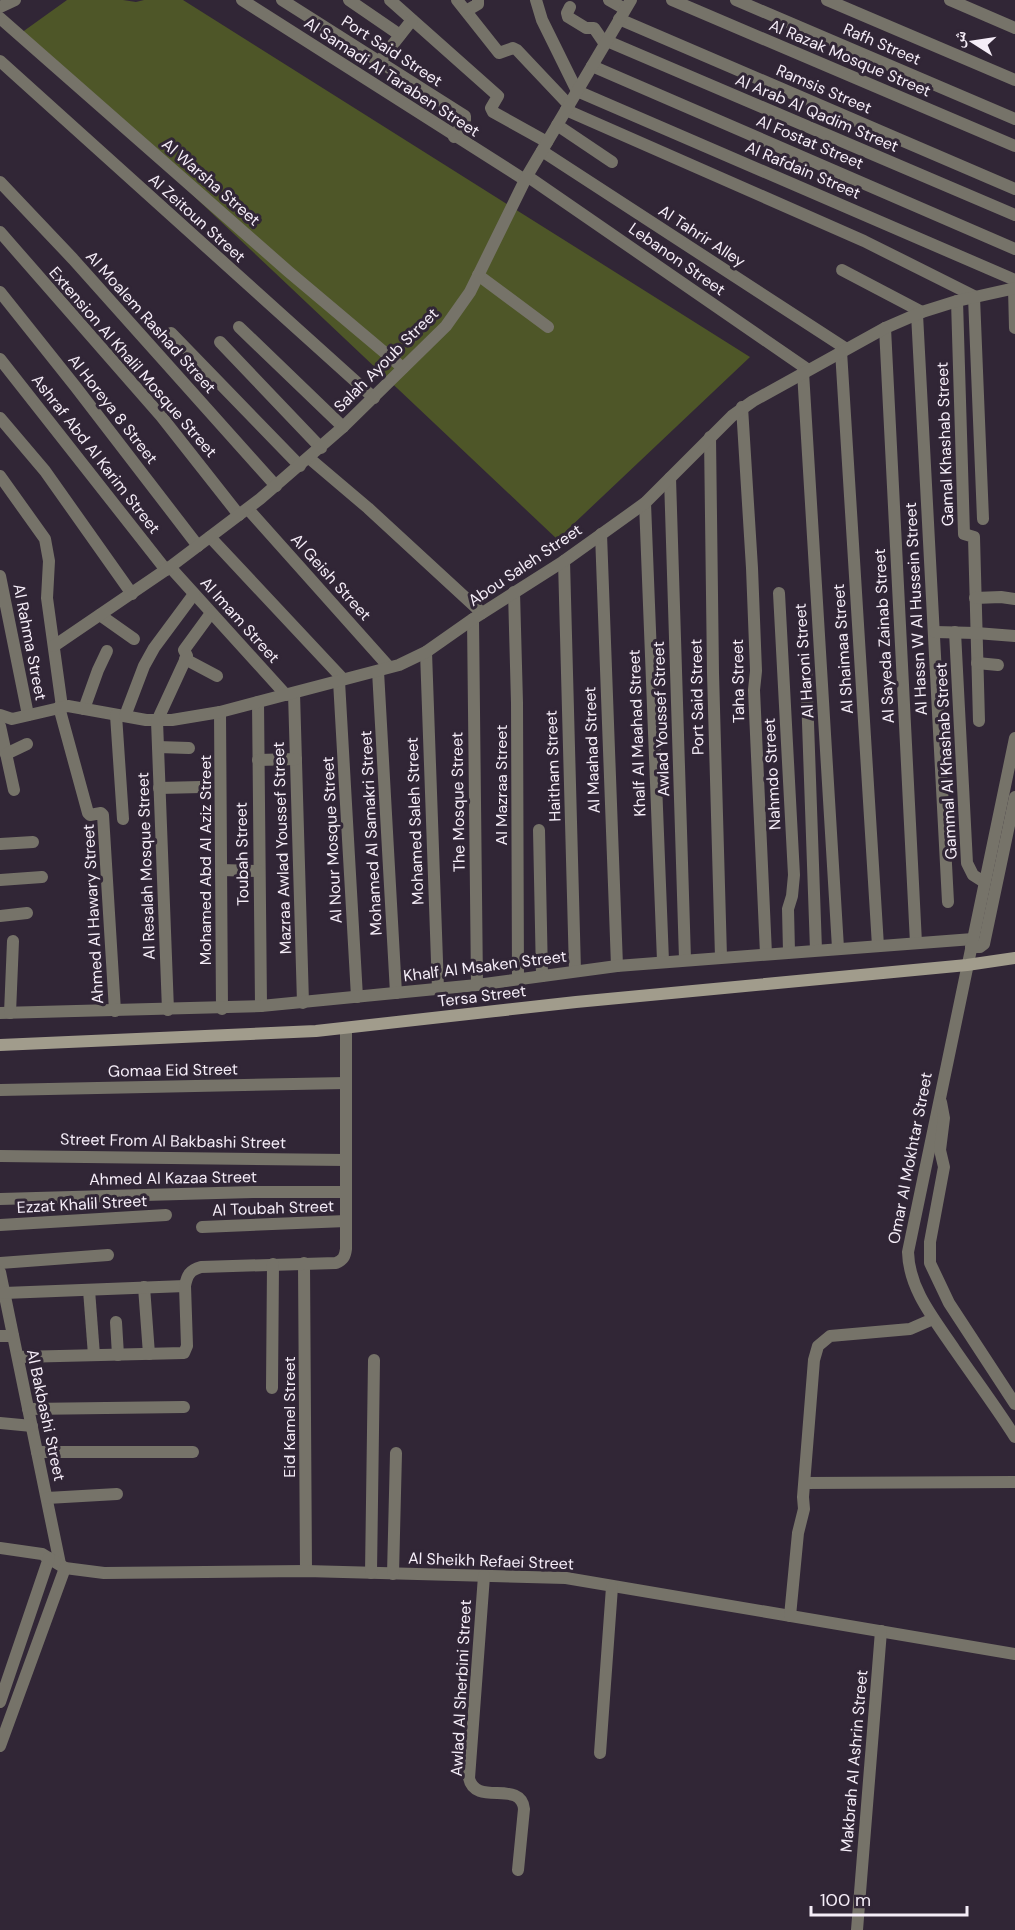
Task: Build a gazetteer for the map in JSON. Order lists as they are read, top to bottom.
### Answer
{
  "streets": {
    "main road": ["Tersa Street"],
    "street": [
      "Rafh Street",
      "Port Said Street",
      "Al Razak Mosque Street",
      "Al Samadi Al Taraben Street",
      "Ramsis Street",
      "Al Arab Al Qadim Street",
      "Al Fostat Street",
      "Al Rafdain Street",
      "Al Warsha Street",
      "Al Zeitoun Street",
      "Al Tahrir Alley",
      "Lebanon Street",
      "Al Moalem Rashad Street",
      "Salah Ayoub Street",
      "Extension Al Khalil Mosque Street",
      "Al Horeya 8 Street",
      "Gamal Khashab Street",
      "Ashraf Abd Al Karim Street",
      "Abou Saleh Street",
      "Al Geish Street",
      "Al Hassn W Al Hussein Street",
      "Al Imam Street",
      "Al Sayeda Zainab Street",
      "Al Rahma Street",
      "Al Shaimaa Street",
      "Al Haroni Street",
      "Taha Street",
      "Awlad Youssef Street",
      "Khalf Al Maahad Street",
      "Al Maahad Street",
      "Gammal Al Khashab Street",
      "Haitham Street",
      "Nahmdo Street",
      "Al Mazraa Street",
      "The Mosque Street",
      "Mohamed Saleh Street",
      "Mohamed Al Samakri Street",
      "Al Nour Mosque Street",
      "Mazraa Awlad Youssef Street",
      "Toubah Street",
      "Mohamed Abd Al Aziz Street",
      "Al Resalah Mosque Street",
      "Ahmed Al Hawary Street",
      "Khalf Al Msaken Street",
      "Gomaa Eid Street",
      "Street From Al Bakbashi Street",
      "Omar Al Mokhtar Street",
      "Ahmed Al Kazaa Street",
      "Ezzat Khalil Street",
      "Al Toubah Street",
      "Al Bakbashi Street",
      "Eid Kamel Street",
      "Al Sheikh Refaei Street",
      "Awlad Al Sherbini Street",
      "Makbrah Al Ashrin Street"
    ]
  },
  "crossings": [
    ["Port Said Street", "Al Samadi Al Taraben Street"],
    ["Port Said Street", "Abou Saleh Street"],
    ["Port Said Street", "Khalf Al Msaken Street"],
    ["Al Samadi Al Taraben Street", "Lebanon Street"],
    ["Al Samadi Al Taraben Street", "Salah Ayoub Street"],
    ["Ramsis Street", "Salah Ayoub Street"],
    ["Al Arab Al Qadim Street", "Salah Ayoub Street"],
    ["Al Fostat Street", "Salah Ayoub Street"],
    ["Al Rafdain Street", "Salah Ayoub Street"],
    ["Al Rafdain Street", "Abou Saleh Street"],
    ["Al Warsha Street", "Salah Ayoub Street"],
    ["Al Zeitoun Street", "Salah Ayoub Street"],
    ["Al Tahrir Alley", "Salah Ayoub Street"],
    ["Al Tahrir Alley", "Abou Saleh Street"],
    ["Al Tahrir Alley", "Al Shaimaa Street"],
    ["Lebanon Street", "Salah Ayoub Street"],
    ["Lebanon Street", "Abou Saleh Street"],
    ["Lebanon Street", "Al Haroni Street"],
    ["Al Moalem Rashad Street", "Salah Ayoub Street"],
    ["Salah Ayoub Street", "Extension Al Khalil Mosque Street"],
    ["Salah Ayoub Street", "Al Horeya 8 Street"],
    ["Salah Ayoub Street", "Ashraf Abd Al Karim Street"],
    ["Salah Ayoub Street", "Al Geish Street"],
    ["Salah Ayoub Street", "Al Imam Street"],
    ["Extension Al Khalil Mosque Street", "Al Geish Street"],
    ["Gamal Khashab Street", "Abou Saleh Street"],
    ["Ashraf Abd Al Karim Street", "Al Imam Street"],
    ["Abou Saleh Street", "Al Geish Street"],
    ["Abou Saleh Street", "Al Hassn W Al Hussein Street"],
    ["Abou Saleh Street", "Al Imam Street"],
    ["Abou Saleh Street", "Al Sayeda Zainab Street"],
    ["Abou Saleh Street", "Al Rahma Street"],
    ["Abou Saleh Street", "Al Shaimaa Street"],
    ["Abou Saleh Street", "Al Haroni Street"],
    ["Abou Saleh Street", "Taha Street"],
    ["Abou Saleh Street", "Awlad Youssef Street"],
    ["Abou Saleh Street", "Khalf Al Maahad Street"],
    ["Abou Saleh Street", "Al Maahad Street"],
    ["Abou Saleh Street", "Haitham Street"],
    ["Abou Saleh Street", "Al Mazraa Street"],
    ["Abou Saleh Street", "The Mosque Street"],
    ["Abou Saleh Street", "Mohamed Saleh Street"],
    ["Abou Saleh Street", "Mohamed Al Samakri Street"],
    ["Abou Saleh Street", "Al Nour Mosque Street"],
    ["Abou Saleh Street", "Mazraa Awlad Youssef Street"],
    ["Abou Saleh Street", "Toubah Street"],
    ["Abou Saleh Street", "Mohamed Abd Al Aziz Street"],
    ["Abou Saleh Street", "Al Resalah Mosque Street"],
    ["Abou Saleh Street", "Ahmed Al Hawary Street"],
    ["Al Geish Street", "Mohamed Al Samakri Street"],
    ["Al Imam Street", "Mazraa Awlad Youssef Street"],
    ["Al Sayeda Zainab Street", "Khalf Al Msaken Street"],
    ["Al Shaimaa Street", "Khalf Al Msaken Street"],
    ["Al Haroni Street", "Khalf Al Msaken Street"],
    ["Taha Street", "Khalf Al Msaken Street"],
    ["Awlad Youssef Street", "Khalf Al Msaken Street"],
    ["Khalf Al Maahad Street", "Khalf Al Msaken Street"],
    ["Al Maahad Street", "Khalf Al Msaken Street"],
    ["Gammal Al Khashab Street", "Omar Al Mokhtar Street"],
    ["Haitham Street", "Khalf Al Msaken Street"],
    ["Nahmdo Street", "Khalf Al Msaken Street"],
    ["Al Mazraa Street", "Khalf Al Msaken Street"],
    ["The Mosque Street", "Khalf Al Msaken Street"],
    ["Mohamed Saleh Street", "Khalf Al Msaken Street"],
    ["Mohamed Al Samakri Street", "Khalf Al Msaken Street"],
    ["Al Nour Mosque Street", "Khalf Al Msaken Street"],
    ["Mazraa Awlad Youssef Street", "Khalf Al Msaken Street"],
    ["Toubah Street", "Khalf Al Msaken Street"],
    ["Mohamed Abd Al Aziz Street", "Khalf Al Msaken Street"],
    ["Al Resalah Mosque Street", "Khalf Al Msaken Street"],
    ["Ahmed Al Hawary Street", "Khalf Al Msaken Street"],
    ["Khalf Al Msaken Street", "Omar Al Mokhtar Street"],
    ["Tersa Street", "Omar Al Mokhtar Street"],
    ["Al Bakbashi Street", "Al Sheikh Refaei Street"],
    ["Eid Kamel Street", "Al Sheikh Refaei Street"],
    ["Al Sheikh Refaei Street", "Awlad Al Sherbini Street"],
    ["Al Sheikh Refaei Street", "Makbrah Al Ashrin Street"]
  ],
  "scale_bar": "100 m",
  "north": "left"
}
